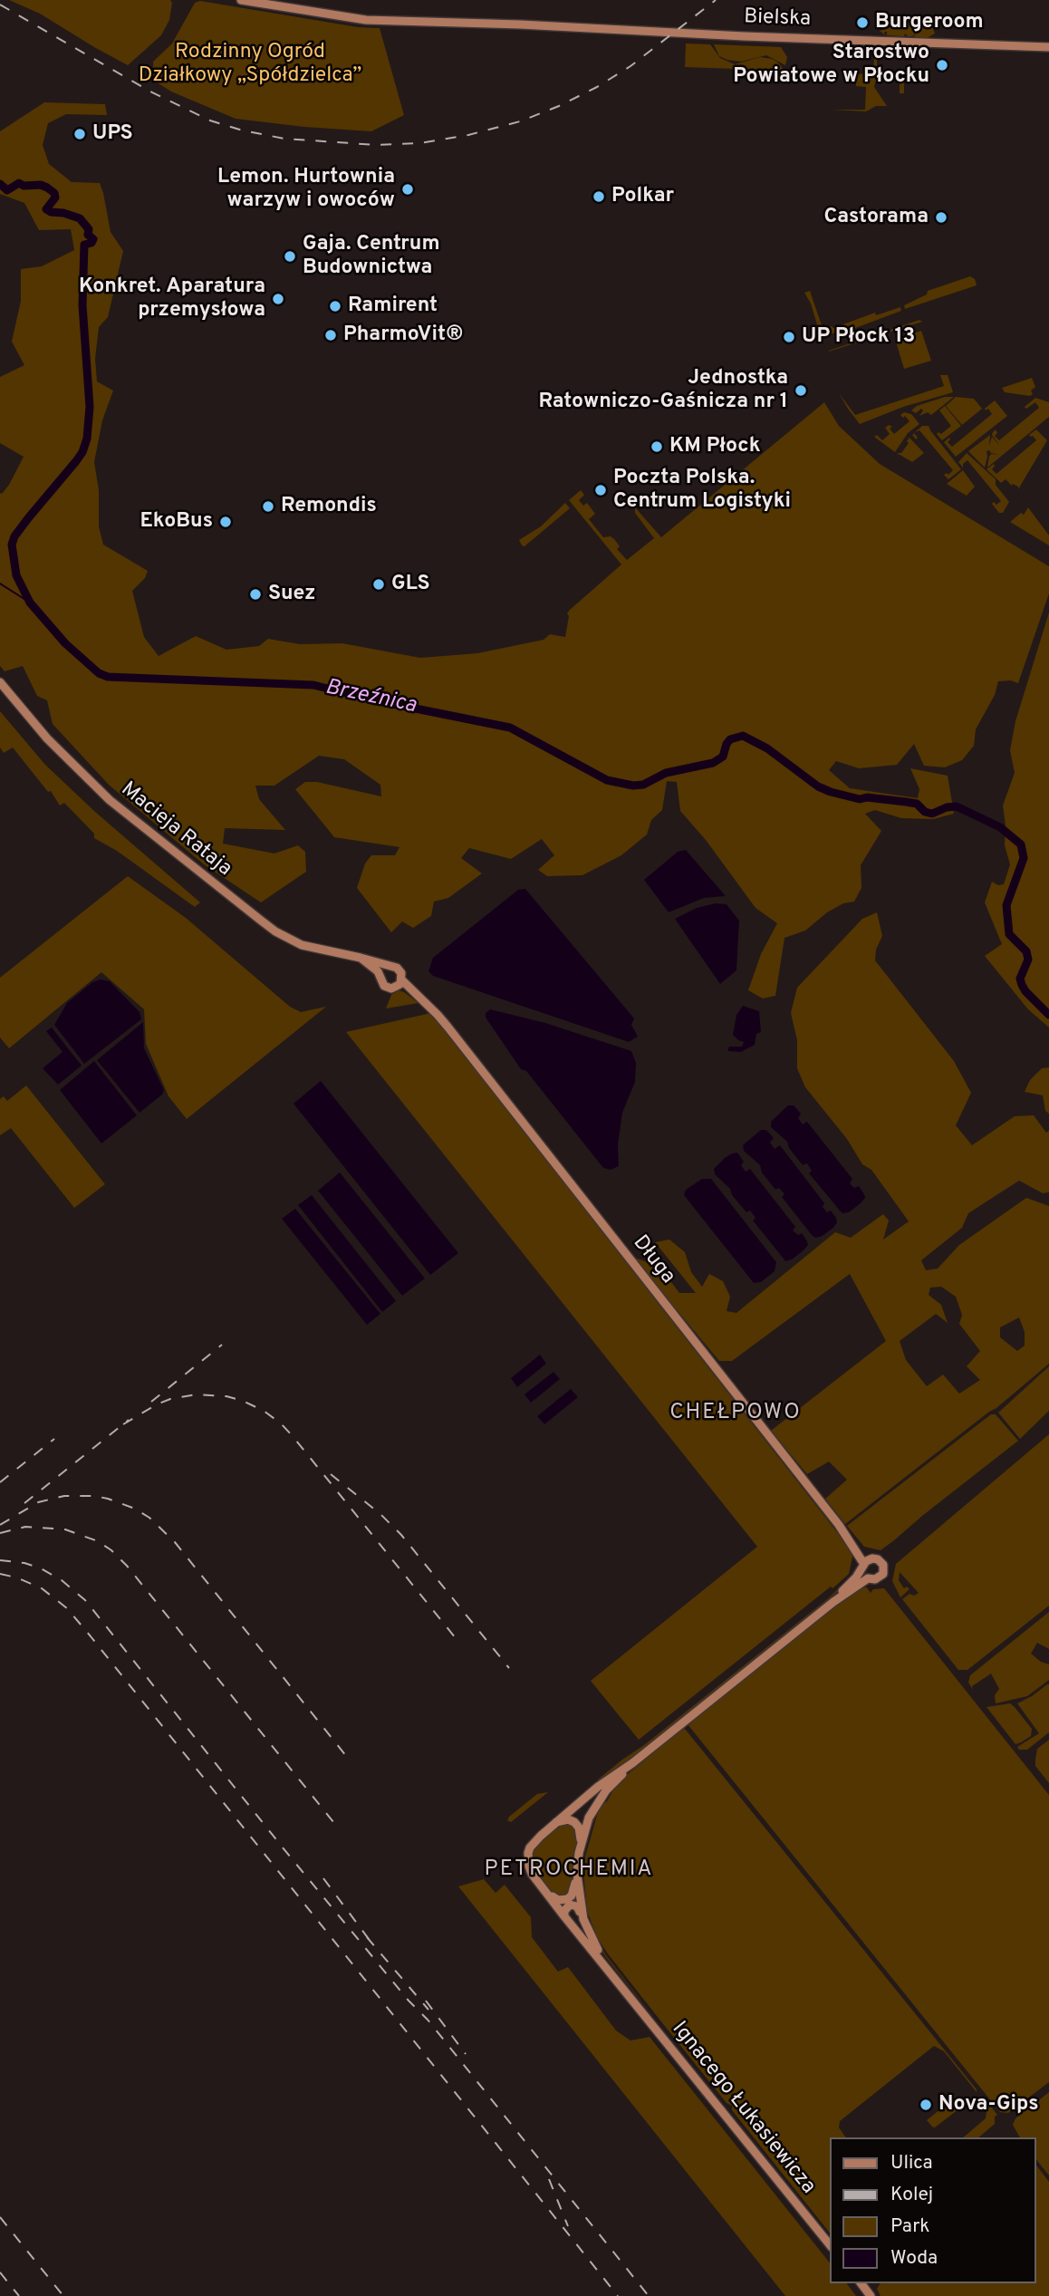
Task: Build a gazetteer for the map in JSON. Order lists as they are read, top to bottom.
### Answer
{
  "streets": {
    "main road": [
      "Bielska",
      "Macieja Rataja",
      "Długa",
      "Ignacego Łukasiewicza"
    ]
  },
  "crossings": [
    ["Macieja Rataja", "Długa"],
    ["Długa", "Ignacego Łukasiewicza"]
  ],
  "districts": ["CHEŁPOWO", "PETROCHEMIA"],
  "water": ["Brzeźnica"],
  "parks": ["Rodzinny Ogród Działkowy „Spółdzielca”"],
  "places": [
    "Burgeroom",
    "Starostwo Powiatowe w Płocku",
    "UPS",
    "Lemon. Hurtownia warzyw i owoców",
    "Polkar",
    "Castorama",
    "Gaja. Centrum Budownictwa",
    "Konkret. Aparatura przemysłowa",
    "Ramirent",
    "PharmoVit®",
    "UP Płock 13",
    "Jednostka Ratowniczo-Gaśnicza nr 1",
    "KM Płock",
    "Poczta Polska. Centrum Logistyki",
    "Remondis",
    "EkoBus",
    "GLS",
    "Suez",
    "Nova-Gips"
  ],
  "legend": [
    "Ulica",
    "Kolej",
    "Park",
    "Woda"
  ]
}
